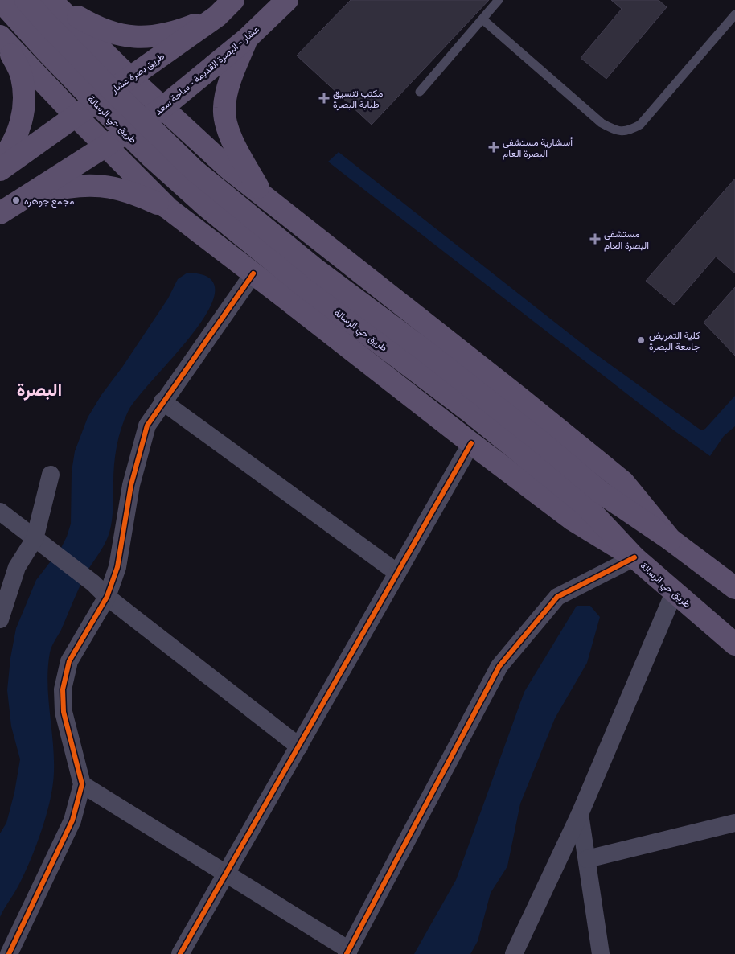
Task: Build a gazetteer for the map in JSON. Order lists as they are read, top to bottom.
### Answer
{
  "streets": {
    "main road": ["عشار - البصرة القديمة - ساحة سعد", "طريق بصرة عشار", "طريق حي الرسالة"]
  },
  "crossings": [
    ["عشار - البصرة القديمة - ساحة سعد", "طريق حي الرسالة"],
    ["طريق بصرة عشار", "طريق حي الرسالة"]
  ],
  "districts": ["البصرة"],
  "places": {
    "health": ["مكتب تنسيق طبابة البصرة", "أسشارية مستشفى البصرة العام", "مستشفى البصرة العام"],
    "other": ["مجمع جوهره", "كلية التمريض جامعة البصرة"]
  }
}
